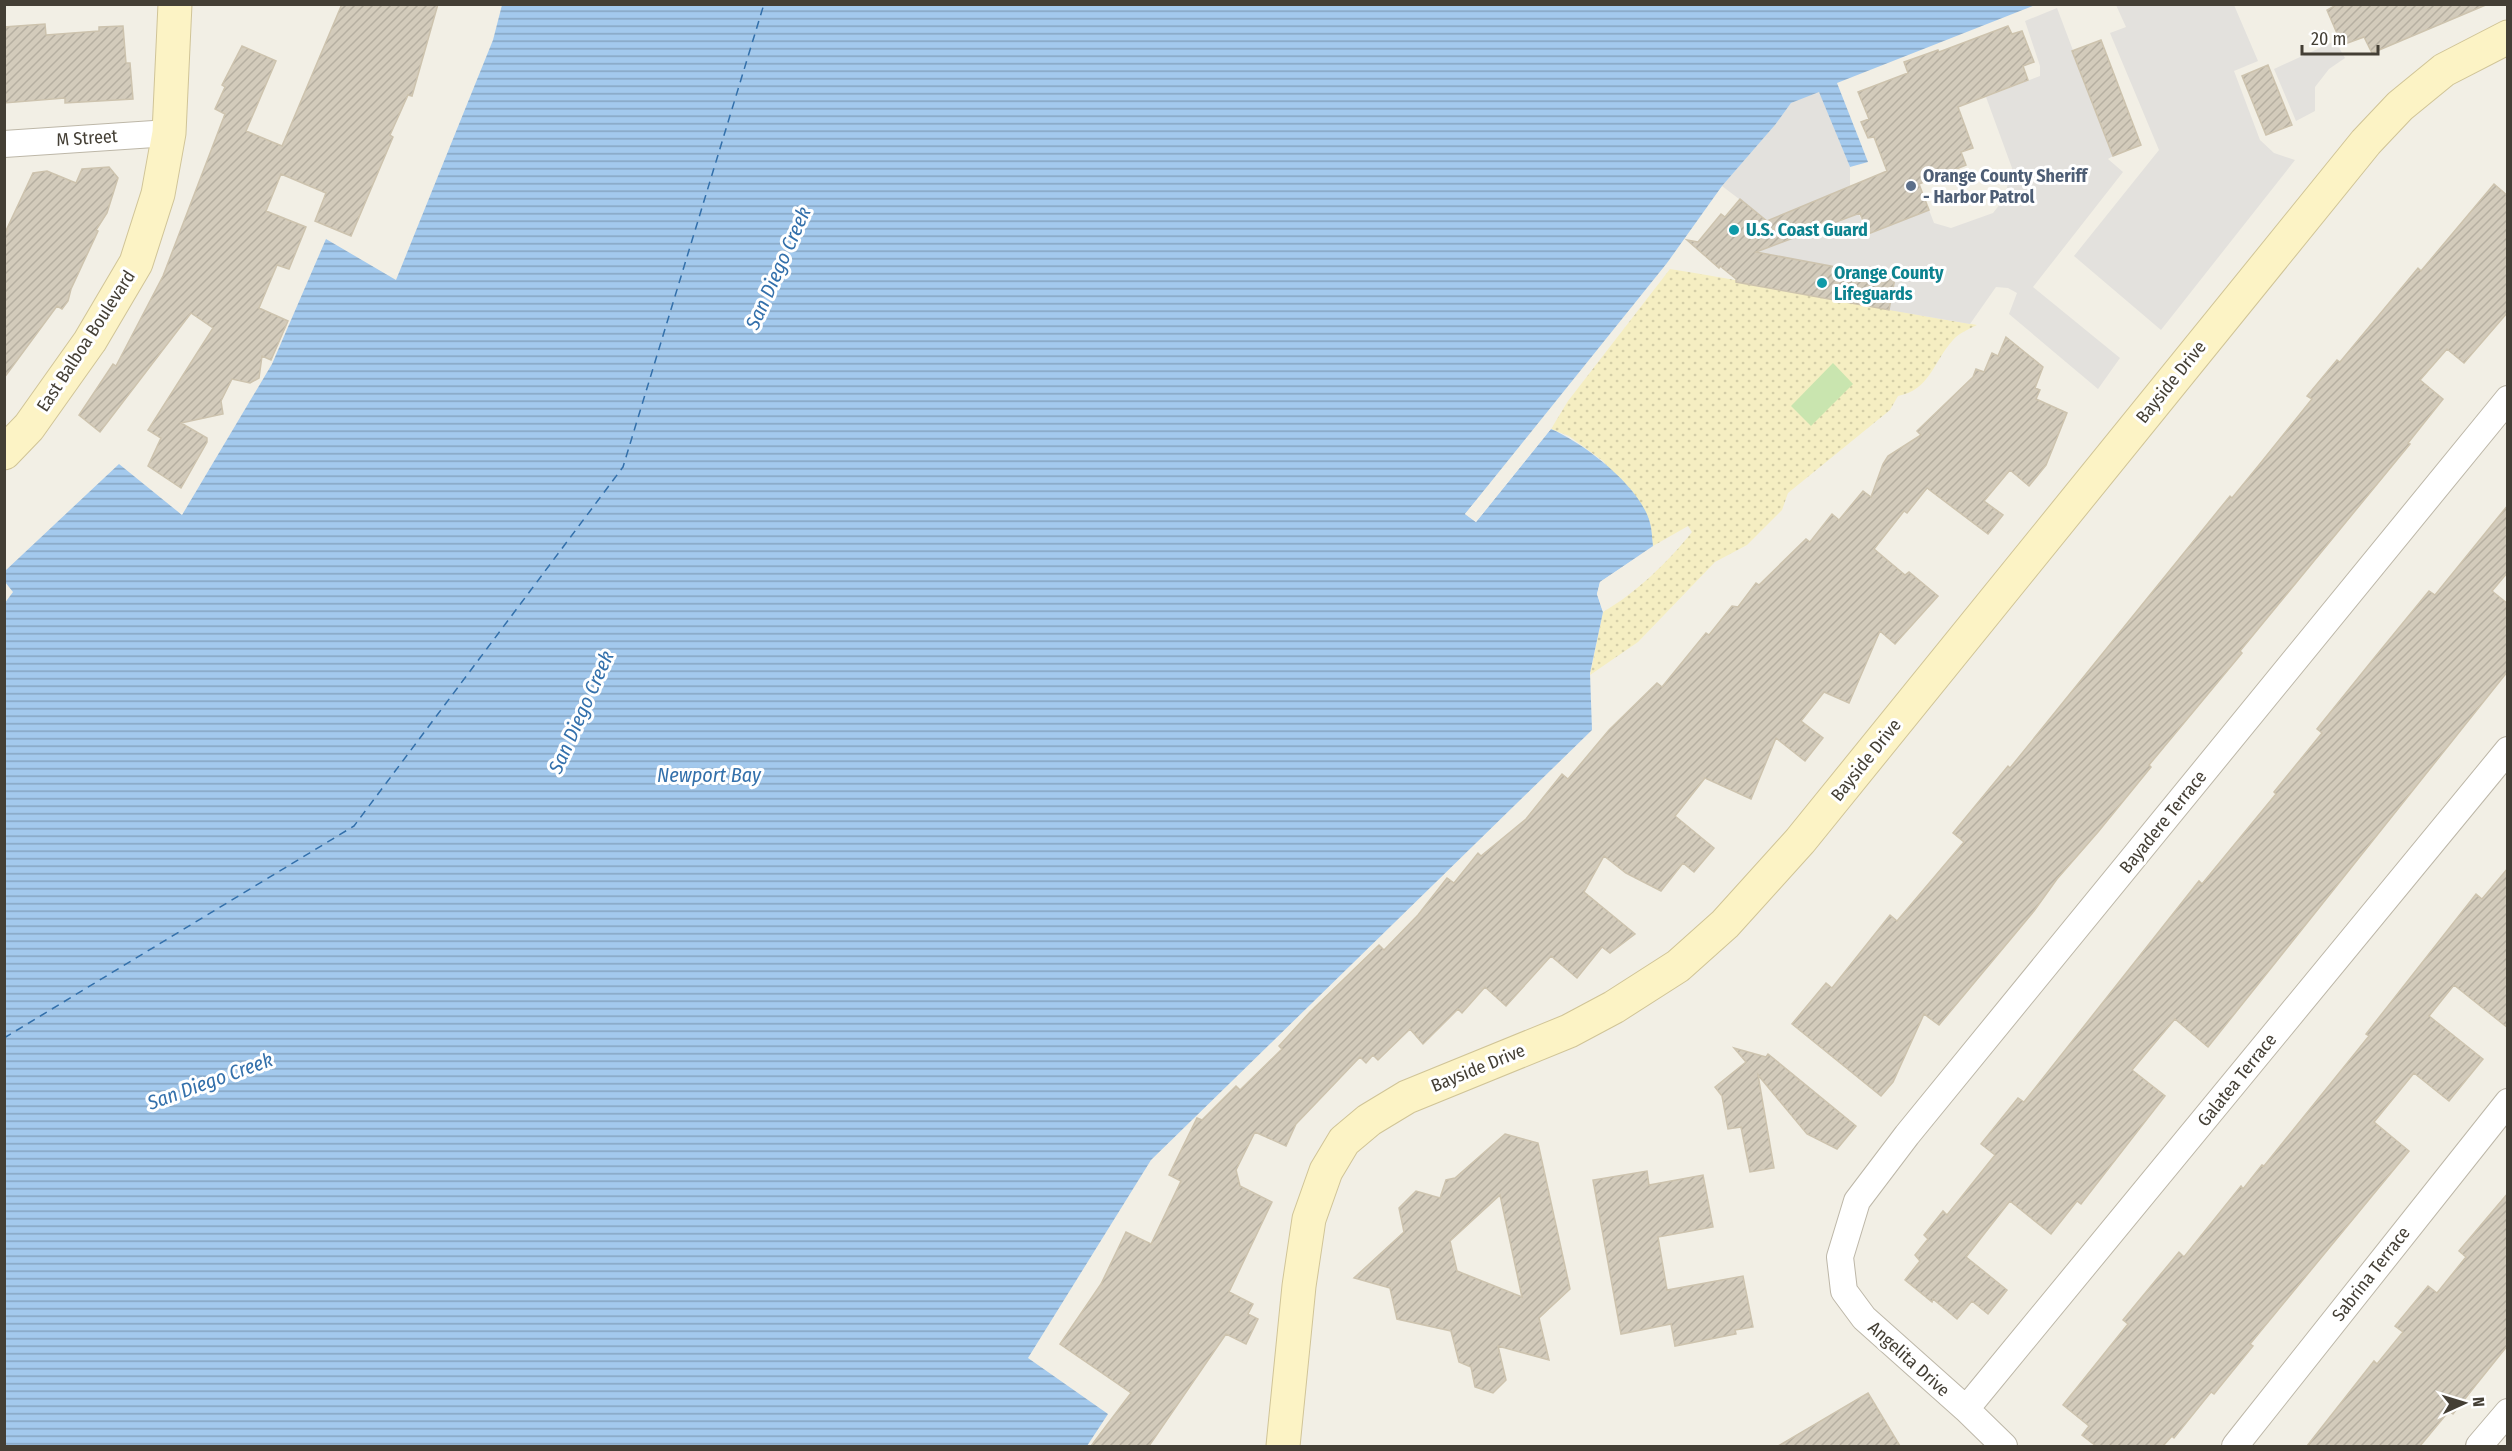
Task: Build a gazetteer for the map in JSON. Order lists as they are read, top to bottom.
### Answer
{
  "streets": {
    "main road": ["East Balboa Boulevard", "Bayside Drive"],
    "street": [
      "M Street",
      "Bayadere Terrace",
      "Galatea Terrace",
      "Sabrina Terrace",
      "Angelita Drive"
    ]
  },
  "crossings": [
    ["M Street", "East Balboa Boulevard"],
    ["Bayadere Terrace", "Angelita Drive"],
    ["Galatea Terrace", "Angelita Drive"]
  ],
  "water": ["San Diego Creek", "Newport Bay"],
  "places": ["Orange County Sheriff - Harbor Patrol", "U.S. Coast Guard", "Orange County Lifeguards"],
  "scale_bar": "20 m",
  "north": "right"
}
